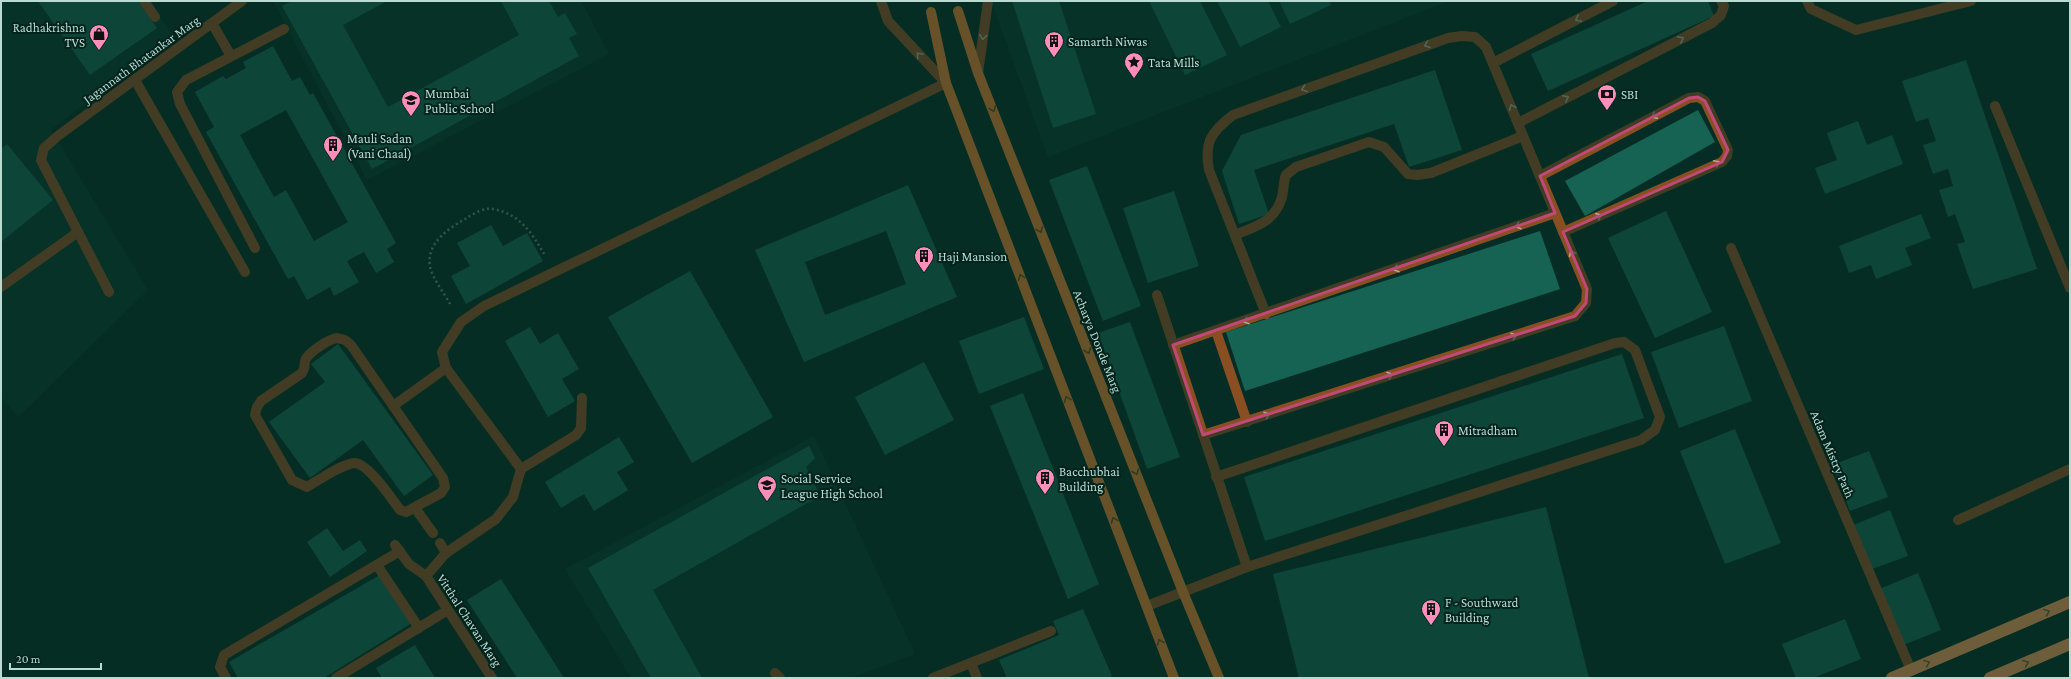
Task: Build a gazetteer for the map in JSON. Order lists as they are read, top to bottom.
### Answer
{
  "streets": {
    "main road": ["Acharya Donde Marg"],
    "street": ["Jagannath Bhatankar Marg", "Adam Mistry Path", "Vitthal Chavan Marg"]
  },
  "places": {
    "shop": ["Radhakrishna TVS"],
    "building": [
      "Samarth Niwas",
      "Mauli Sadan (Vani Chaal)",
      "Haji Mansion",
      "Mitradham",
      "Bacchubhai Building",
      "F - Southward Building"
    ],
    "place": ["Tata Mills"],
    "bank": ["SBI"],
    "school or university": ["Mumbai Public School", "Social Service League High School"]
  },
  "scale_bar": "20 m"
}
